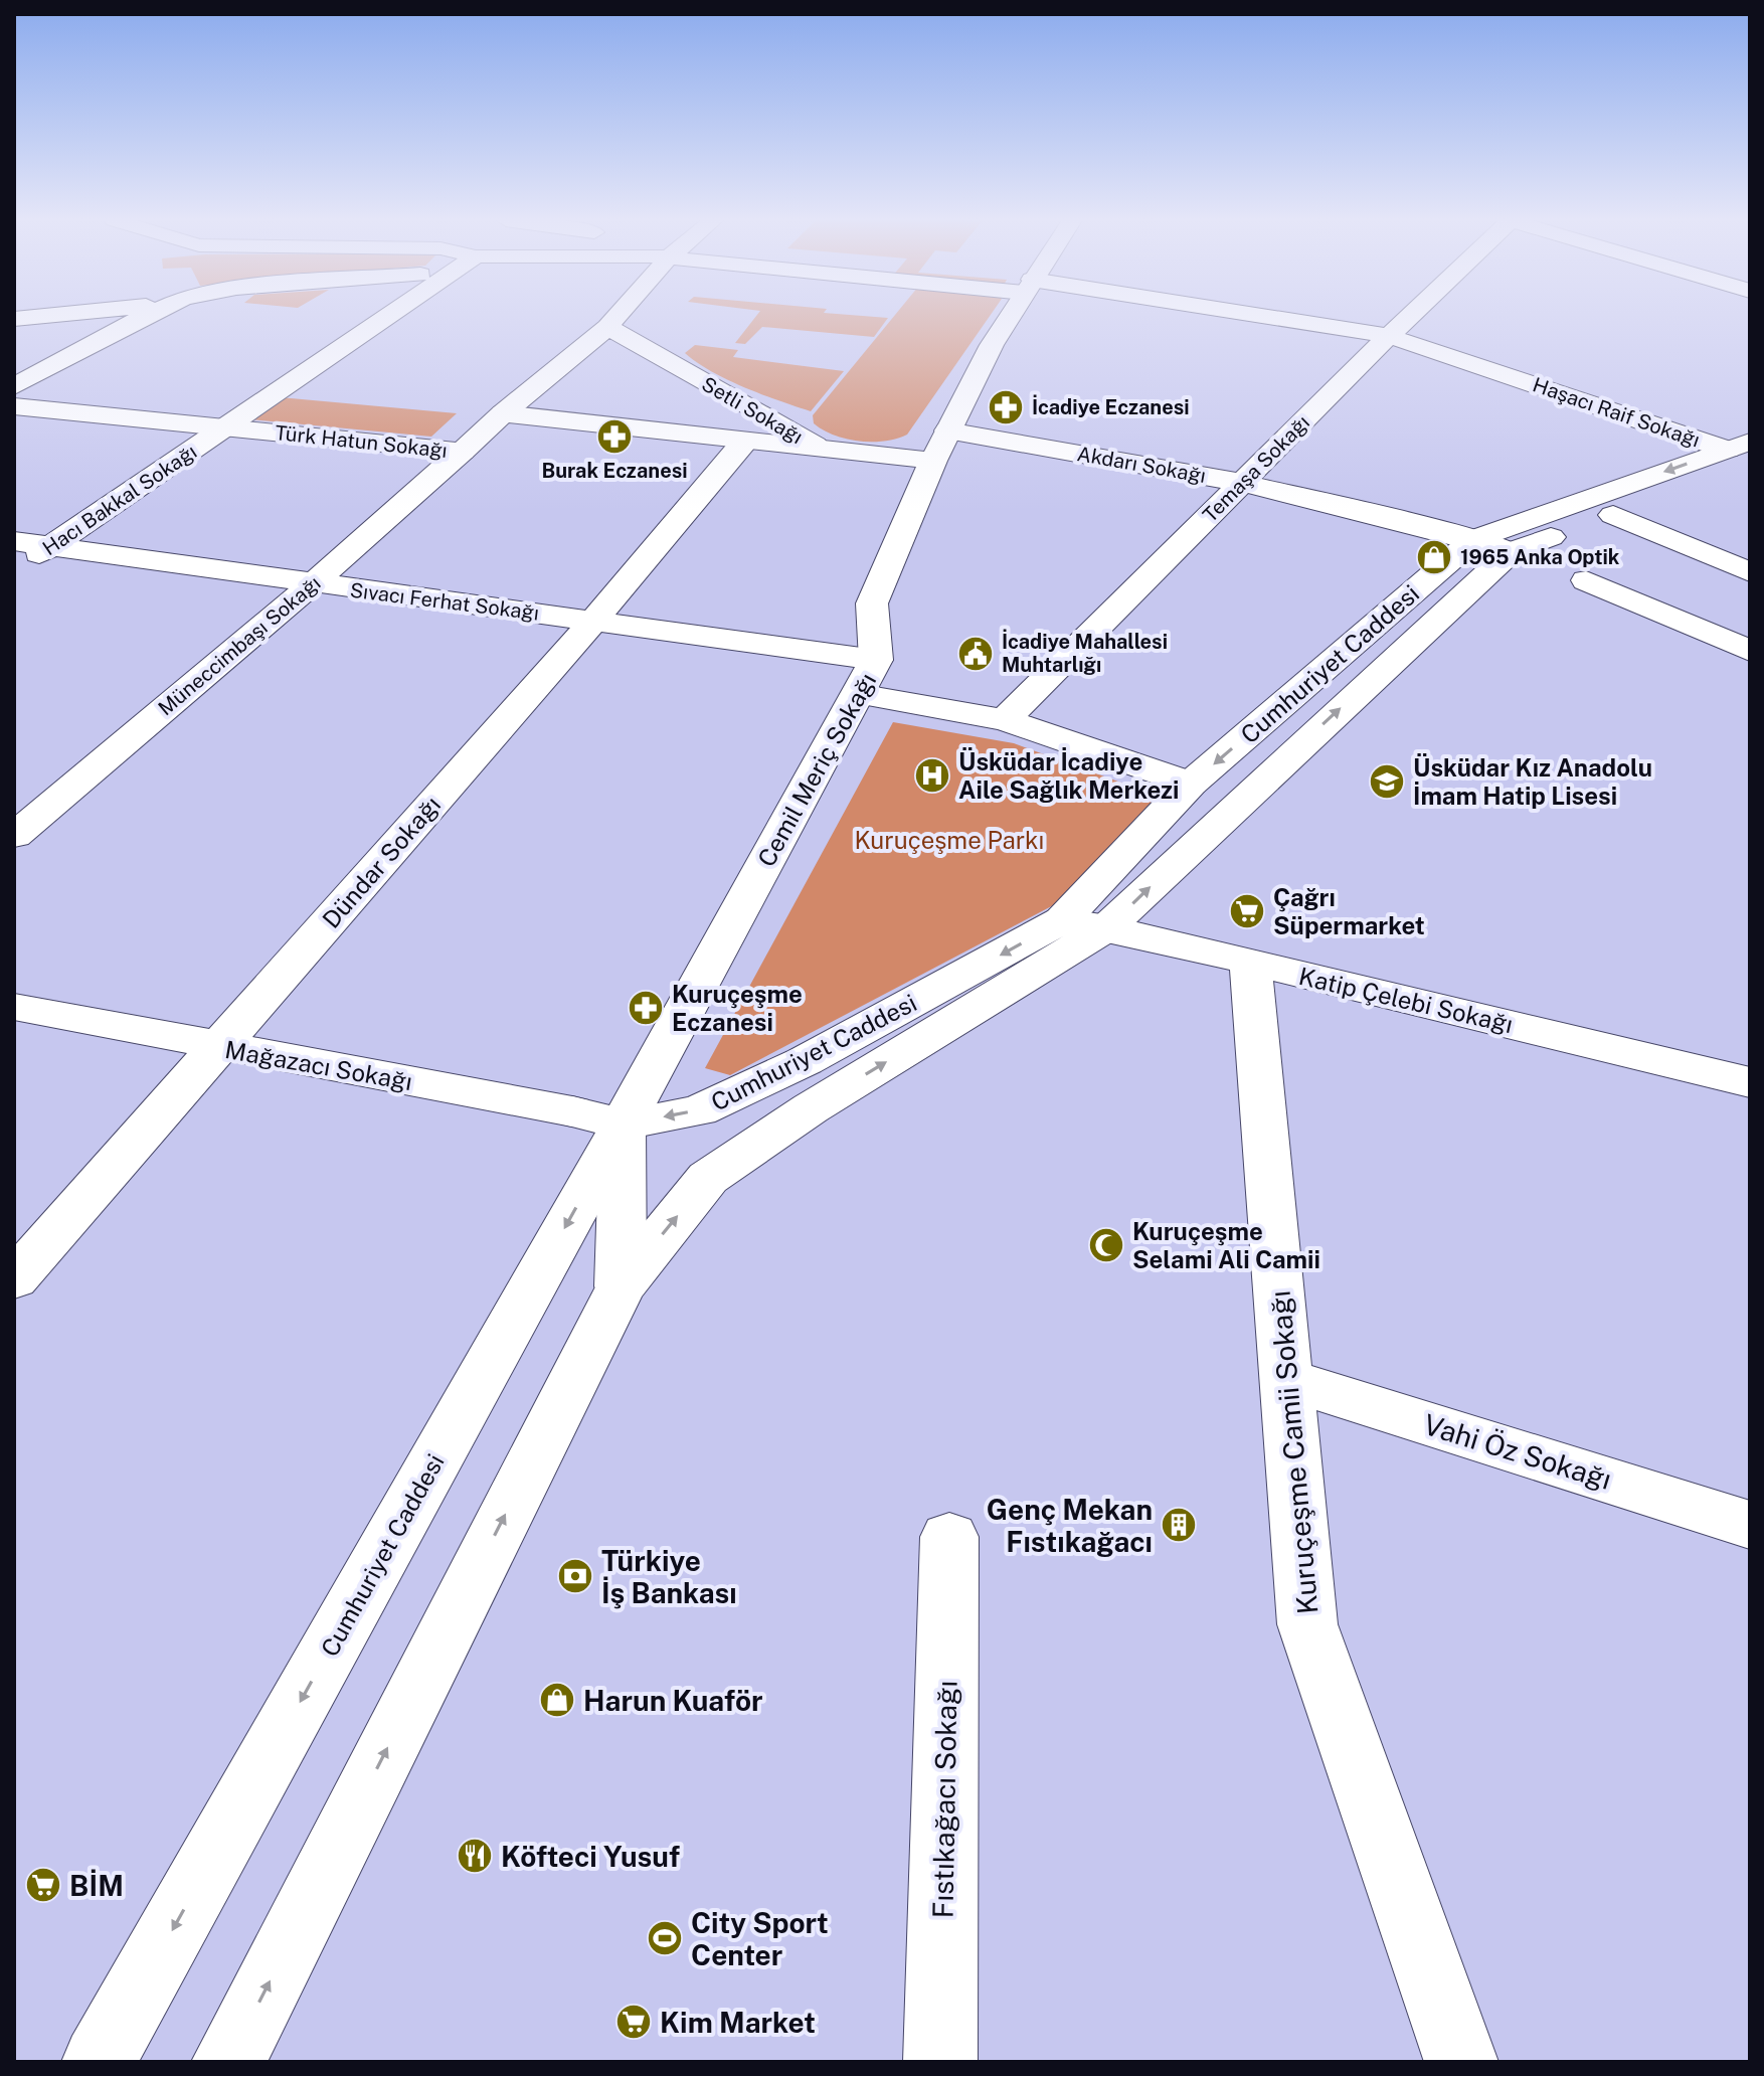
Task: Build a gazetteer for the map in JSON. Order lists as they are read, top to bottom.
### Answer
{
  "streets": {
    "street": [
      "Setli Sokağı",
      "Haşacı Raif Sokağı",
      "Türk Hatun Sokağı",
      "Akdarı Sokağı",
      "Temaşa Sokağı",
      "Hacı Bakkal Sokağı",
      "Sıvacı Ferhat Sokağı",
      "Müneccimbaşı Sokağı",
      "Cumhuriyet Caddesi",
      "Cemil Meriç Sokağı",
      "Dündar Sokağı",
      "Katip Çelebi Sokağı",
      "Mağazacı Sokağı",
      "Vahi Öz Sokağı",
      "Kuruçeşme Camii Sokağı",
      "Fıstıkağacı Sokağı"
    ]
  },
  "crossings": [
    ["Setli Sokağı", "Türk Hatun Sokağı"],
    ["Haşacı Raif Sokağı", "Temaşa Sokağı"],
    ["Haşacı Raif Sokağı", "Cumhuriyet Caddesi"],
    ["Türk Hatun Sokağı", "Hacı Bakkal Sokağı"],
    ["Türk Hatun Sokağı", "Müneccimbaşı Sokağı"],
    ["Akdarı Sokağı", "Temaşa Sokağı"],
    ["Akdarı Sokağı", "Cumhuriyet Caddesi"],
    ["Akdarı Sokağı", "Cemil Meriç Sokağı"],
    ["Hacı Bakkal Sokağı", "Sıvacı Ferhat Sokağı"],
    ["Sıvacı Ferhat Sokağı", "Müneccimbaşı Sokağı"],
    ["Sıvacı Ferhat Sokağı", "Cemil Meriç Sokağı"],
    ["Sıvacı Ferhat Sokağı", "Dündar Sokağı"],
    ["Cumhuriyet Caddesi", "Cemil Meriç Sokağı"],
    ["Cumhuriyet Caddesi", "Katip Çelebi Sokağı"],
    ["Cumhuriyet Caddesi", "Mağazacı Sokağı"],
    ["Cemil Meriç Sokağı", "Mağazacı Sokağı"],
    ["Dündar Sokağı", "Mağazacı Sokağı"],
    ["Katip Çelebi Sokağı", "Kuruçeşme Camii Sokağı"],
    ["Vahi Öz Sokağı", "Kuruçeşme Camii Sokağı"]
  ],
  "parks": ["Kuruçeşme Parkı"],
  "places": {
    "pharmacy": ["İcadiye Eczanesi", "Burak Eczanesi", "Kuruçeşme Eczanesi"],
    "shop": ["1965 Anka Optik", "Harun Kuaför"],
    "public building": ["İcadiye Mahallesi Muhtarlığı"],
    "hospital": ["Üsküdar İcadiye Aile Sağlık Merkezi"],
    "school or university": ["Üsküdar Kız Anadolu İmam Hatip Lisesi"],
    "supermarket": ["Çağrı Süpermarket", "BİM", "Kim Market"],
    "mosque": ["Kuruçeşme Selami Ali Camii"],
    "building": ["Genç Mekan Fıstıkağacı"],
    "bank": ["Türkiye İş Bankası"],
    "restaurant": ["Köfteci Yusuf"],
    "sports": ["City Sport Center"]
  }
}
